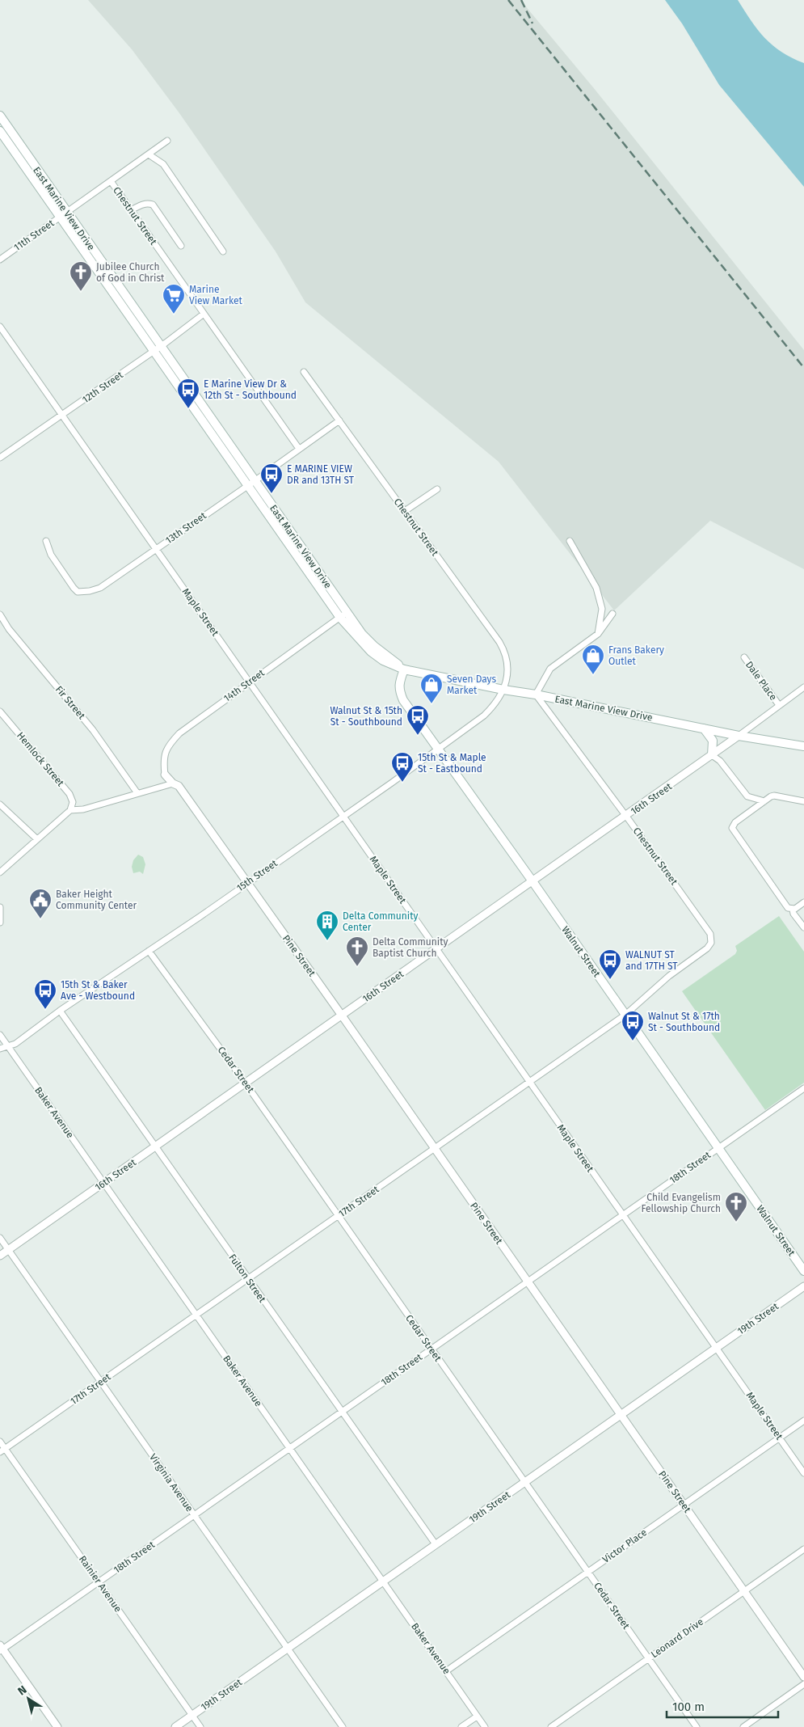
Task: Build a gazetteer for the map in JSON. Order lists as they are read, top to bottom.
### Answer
{
  "streets": {
    "main road": ["East Marine View Drive", "Walnut Street"],
    "street": [
      "Chestnut Street",
      "11th Street",
      "12th Street",
      "13th Street",
      "Maple Street",
      "Dale Place",
      "14th Street",
      "Fir Street",
      "Hemlock Street",
      "16th Street",
      "15th Street",
      "Pine Street",
      "Cedar Street",
      "Baker Avenue",
      "18th Street",
      "17th Street",
      "Fulton Street",
      "19th Street",
      "Virginia Avenue",
      "Victor Place",
      "Rainier Avenue",
      "Leonard Drive"
    ]
  },
  "crossings": [
    ["East Marine View Drive", "Chestnut Street"],
    ["East Marine View Drive", "11th Street"],
    ["East Marine View Drive", "12th Street"],
    ["East Marine View Drive", "13th Street"],
    ["East Marine View Drive", "14th Street"],
    ["East Marine View Drive", "16th Street"],
    ["East Marine View Drive", "15th Street"],
    ["East Marine View Drive", "Walnut Street"],
    ["Chestnut Street", "11th Street"],
    ["Chestnut Street", "12th Street"],
    ["Chestnut Street", "13th Street"],
    ["Chestnut Street", "16th Street"],
    ["Chestnut Street", "15th Street"],
    ["Chestnut Street", "17th Street"],
    ["12th Street", "Maple Street"],
    ["13th Street", "Maple Street"],
    ["Maple Street", "14th Street"],
    ["Maple Street", "16th Street"],
    ["Maple Street", "15th Street"],
    ["Maple Street", "18th Street"],
    ["Maple Street", "17th Street"],
    ["Maple Street", "19th Street"],
    ["Maple Street", "Victor Place"],
    ["Dale Place", "16th Street"],
    ["14th Street", "Pine Street"],
    ["16th Street", "Walnut Street"],
    ["16th Street", "Pine Street"],
    ["16th Street", "Cedar Street"],
    ["16th Street", "Baker Avenue"],
    ["16th Street", "Fulton Street"],
    ["16th Street", "Virginia Avenue"],
    ["15th Street", "Walnut Street"],
    ["15th Street", "Pine Street"],
    ["15th Street", "Cedar Street"],
    ["15th Street", "Baker Avenue"],
    ["15th Street", "Fulton Street"],
    ["Walnut Street", "18th Street"],
    ["Walnut Street", "17th Street"],
    ["Pine Street", "18th Street"],
    ["Pine Street", "17th Street"],
    ["Pine Street", "19th Street"],
    ["Pine Street", "Victor Place"],
    ["Pine Street", "Leonard Drive"],
    ["Cedar Street", "18th Street"],
    ["Cedar Street", "17th Street"],
    ["Cedar Street", "19th Street"],
    ["Cedar Street", "Victor Place"],
    ["Cedar Street", "Leonard Drive"],
    ["Baker Avenue", "18th Street"],
    ["Baker Avenue", "17th Street"],
    ["Baker Avenue", "19th Street"],
    ["Baker Avenue", "Victor Place"],
    ["18th Street", "Fulton Street"],
    ["18th Street", "Virginia Avenue"],
    ["18th Street", "Rainier Avenue"],
    ["17th Street", "Fulton Street"],
    ["17th Street", "Virginia Avenue"],
    ["17th Street", "Rainier Avenue"],
    ["Fulton Street", "19th Street"],
    ["19th Street", "Virginia Avenue"],
    ["19th Street", "Rainier Avenue"]
  ],
  "places": {
    "church": ["Jubilee Church of God in Christ", "Delta Community Baptist Church", "Child Evangelism Fellowship Church"],
    "supermarket": ["Marine View Market"],
    "bus stop": [
      "E Marine View Dr & 12th St - Southbound",
      "E MARINE VIEW DR and 13TH ST",
      "Walnut St & 15th St - Southbound",
      "15th St & Maple St - Eastbound",
      "WALNUT ST and 17TH ST",
      "15th St & Baker Ave - Westbound",
      "Walnut St & 17th St - Southbound"
    ],
    "shop": ["Frans Bakery Outlet", "Seven Days Market"],
    "public building": ["Baker Height Community Center"],
    "building": ["Delta Community Center"]
  },
  "scale_bar": "100 m",
  "north": "top left"
}
